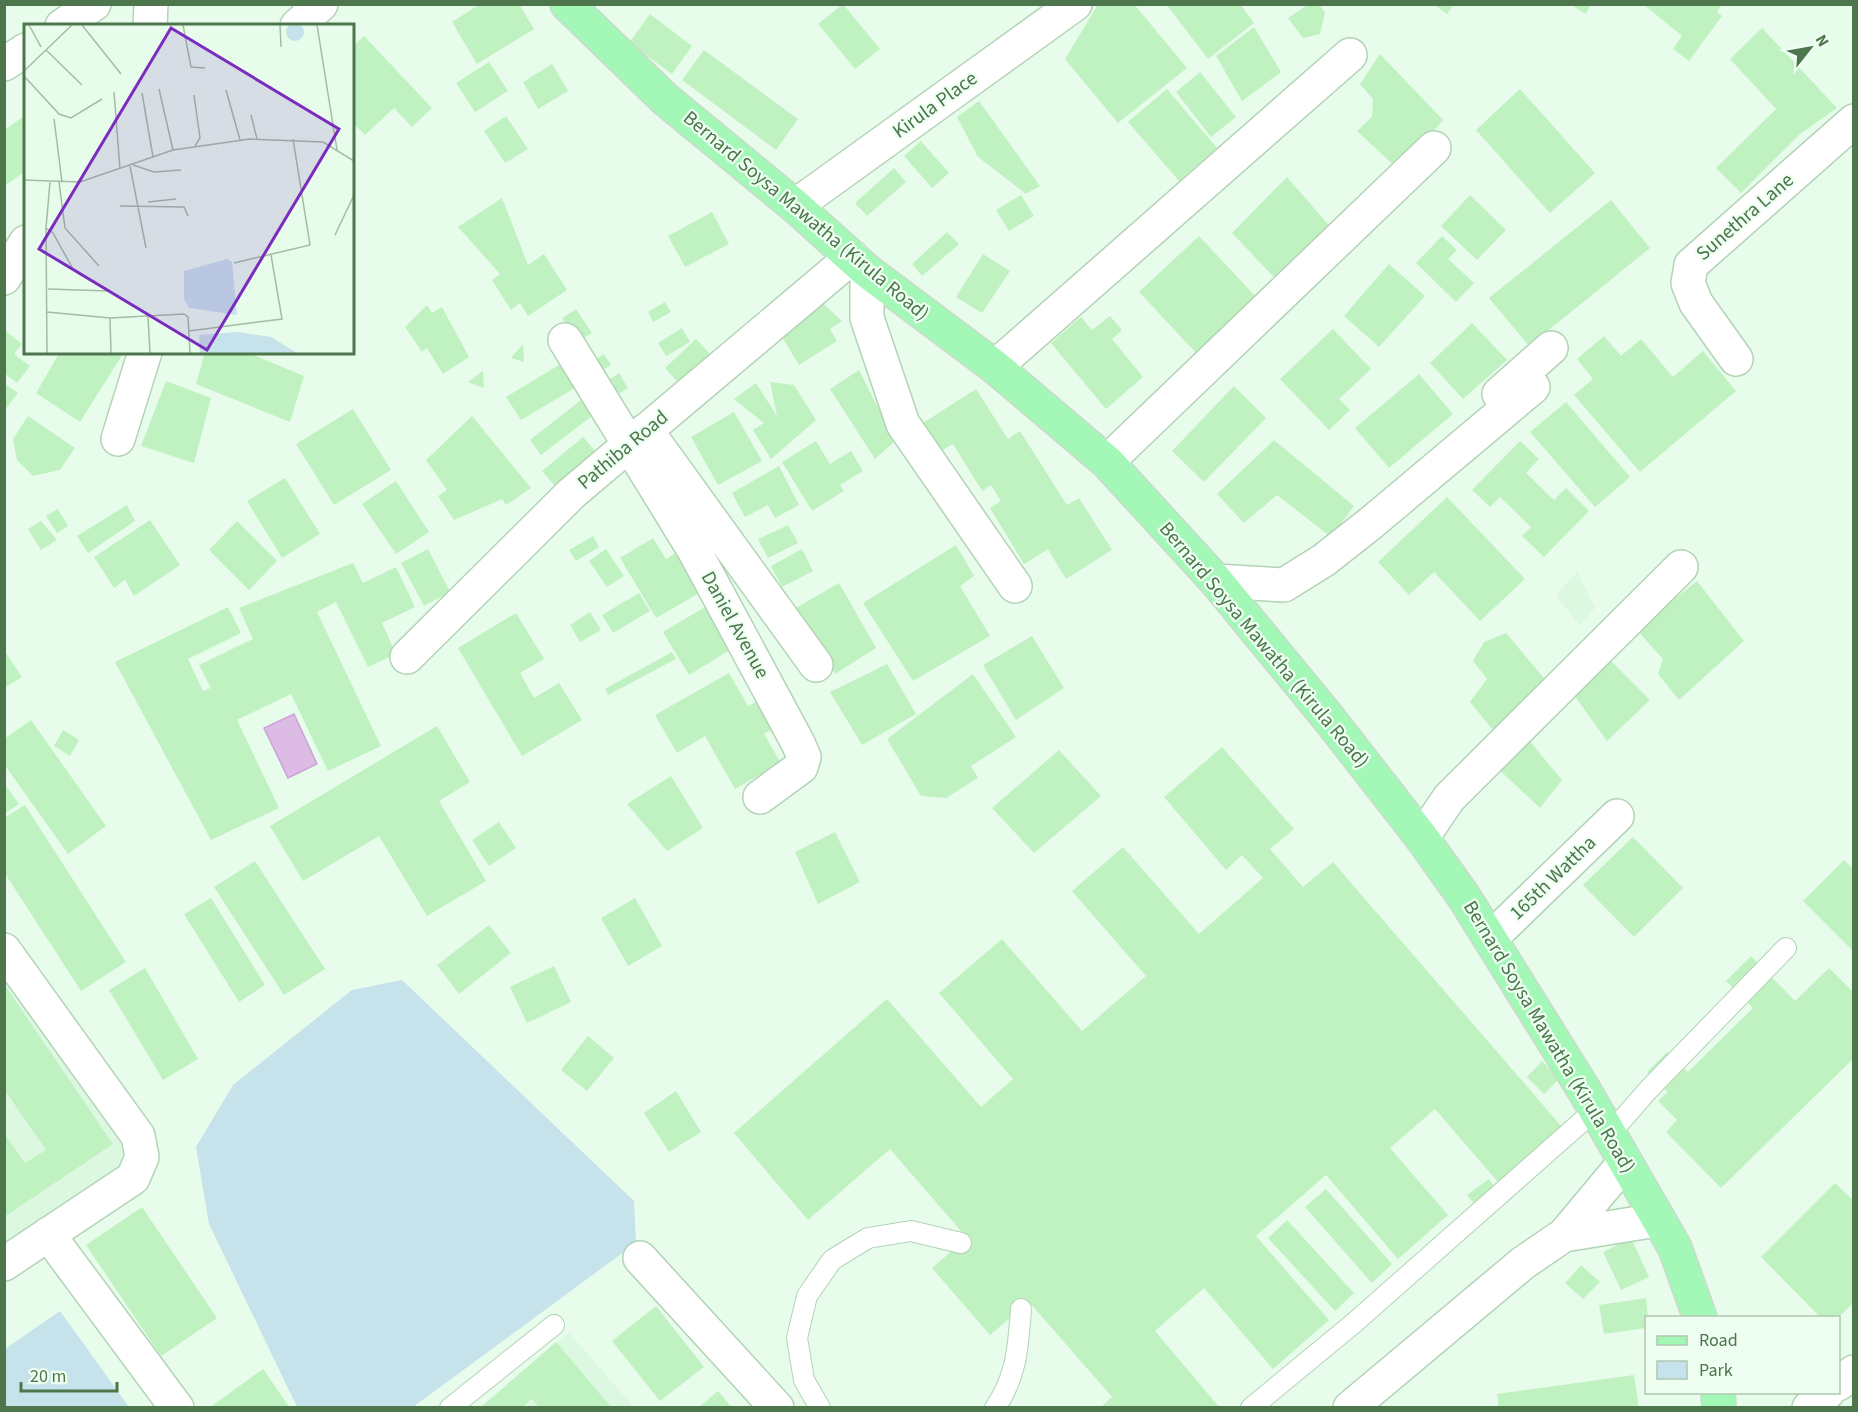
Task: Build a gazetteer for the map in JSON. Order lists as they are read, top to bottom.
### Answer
{
  "streets": {
    "main road": ["Bernard Soysa Mawatha (Kirula Road)"],
    "street": [
      "Kirula Place",
      "Sunethra Lane",
      "Pathiba Road",
      "Daniel Avenue",
      "165th Wattha"
    ]
  },
  "crossings": [
    ["Kirula Place", "Bernard Soysa Mawatha (Kirula Road)"],
    ["Bernard Soysa Mawatha (Kirula Road)", "Pathiba Road"],
    ["Bernard Soysa Mawatha (Kirula Road)", "165th Wattha"],
    ["Pathiba Road", "Daniel Avenue"]
  ],
  "legend": ["Road", "Park"],
  "scale_bar": "20 m",
  "north": "top right"
}
